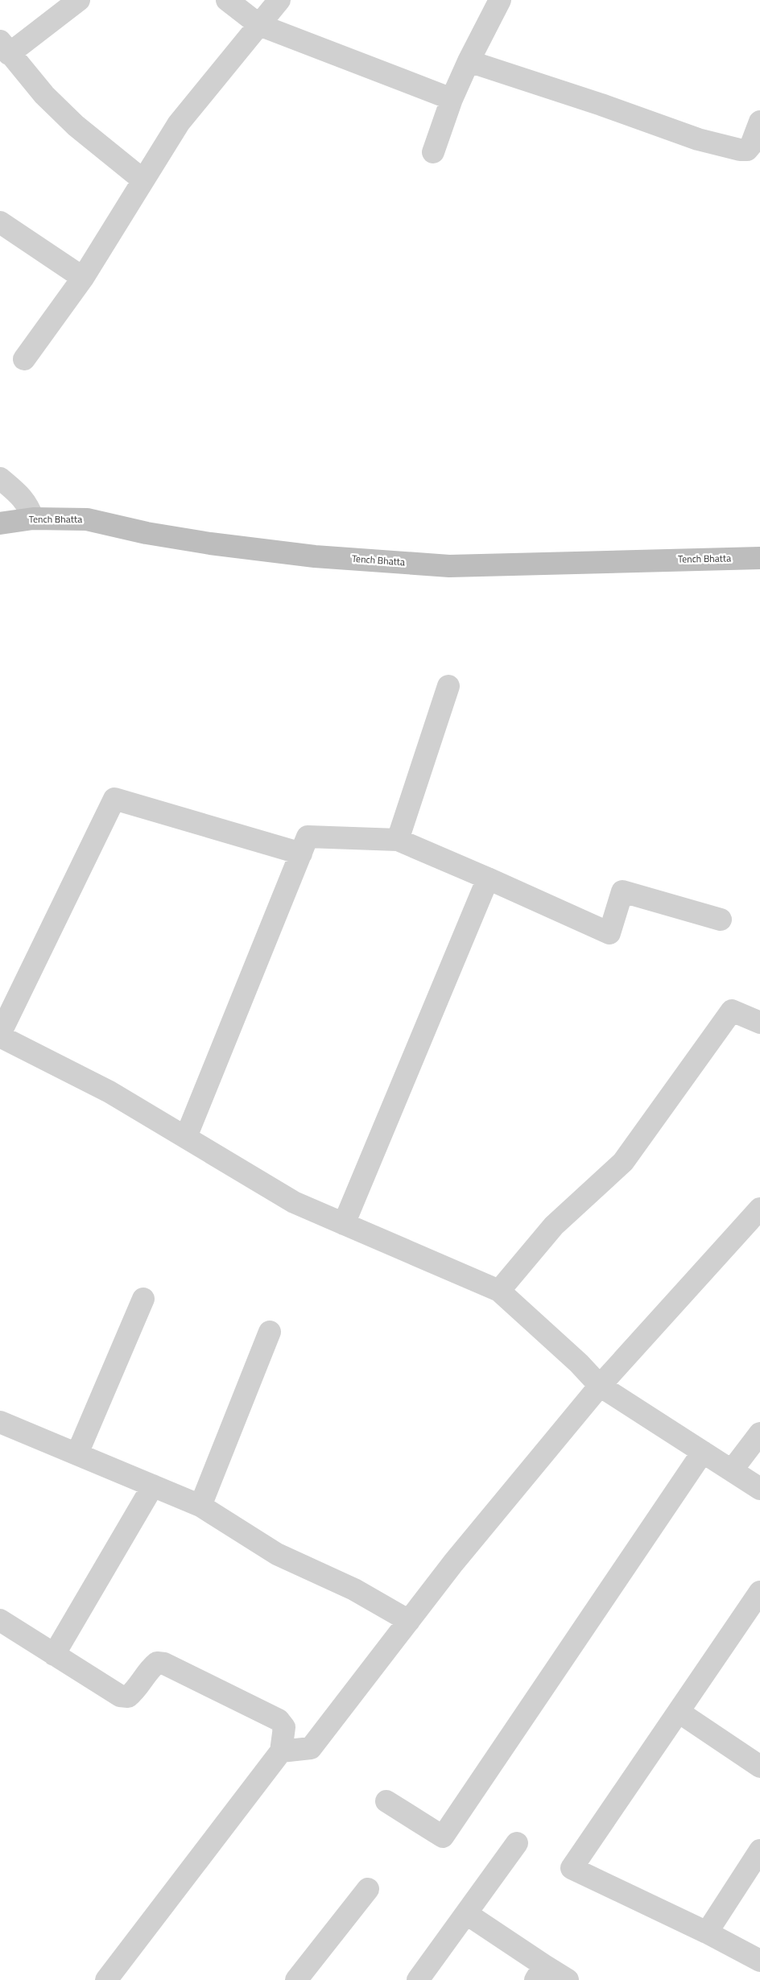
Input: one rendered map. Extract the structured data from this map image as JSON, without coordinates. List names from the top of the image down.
{
  "streets": {
    "main road": ["Tench Bhatta"]
  }
}
